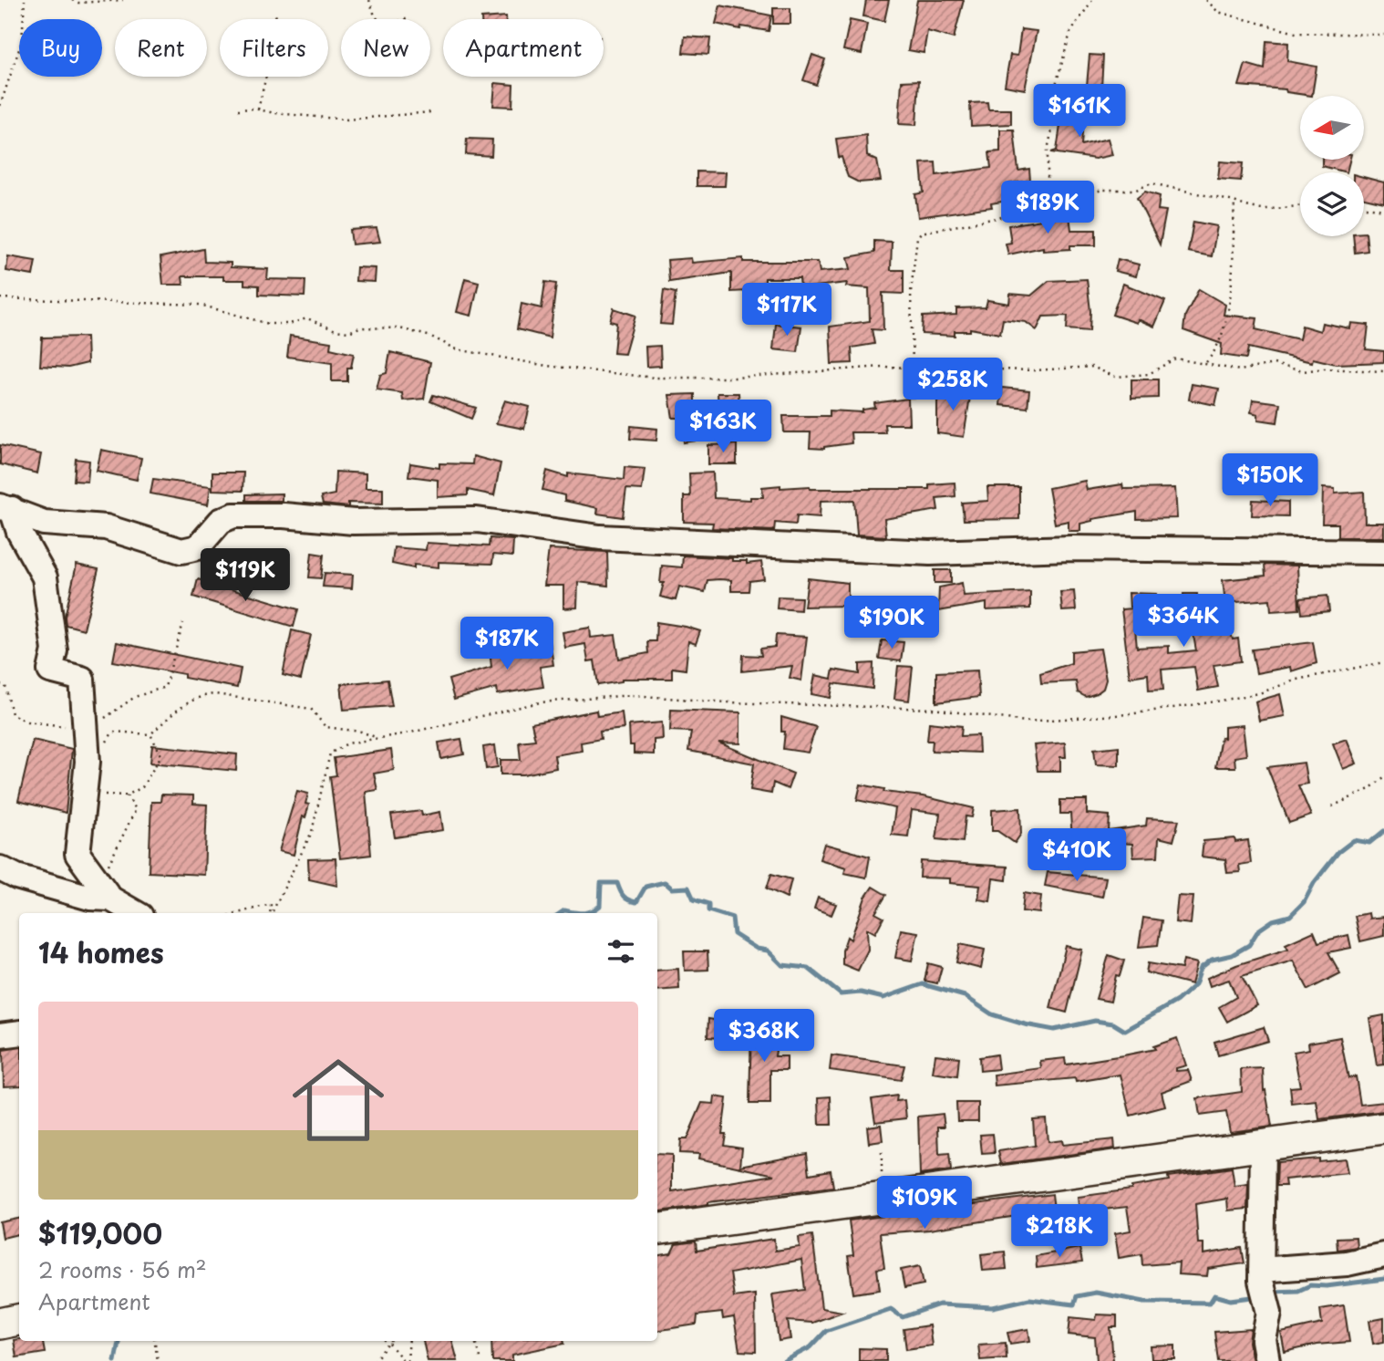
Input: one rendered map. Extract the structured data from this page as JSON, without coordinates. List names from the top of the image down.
{
  "north": "left",
  "page": {
    "chip": [
      "Buy",
      "Rent",
      "Filters",
      "New",
      "Apartment"
    ],
    "price": [
      "$161K",
      "$189K",
      "$117K",
      "$258K",
      "$163K",
      "$150K",
      "$119K",
      "$364K",
      "$190K",
      "$187K",
      "$410K",
      "$368K",
      "$109K",
      "$218K"
    ],
    "heading": "14 homes",
    "list": [
      {
        "name": "$119,000",
        "note": "2 rooms · 56 m² · Apartment"
      }
    ]
  }
}
